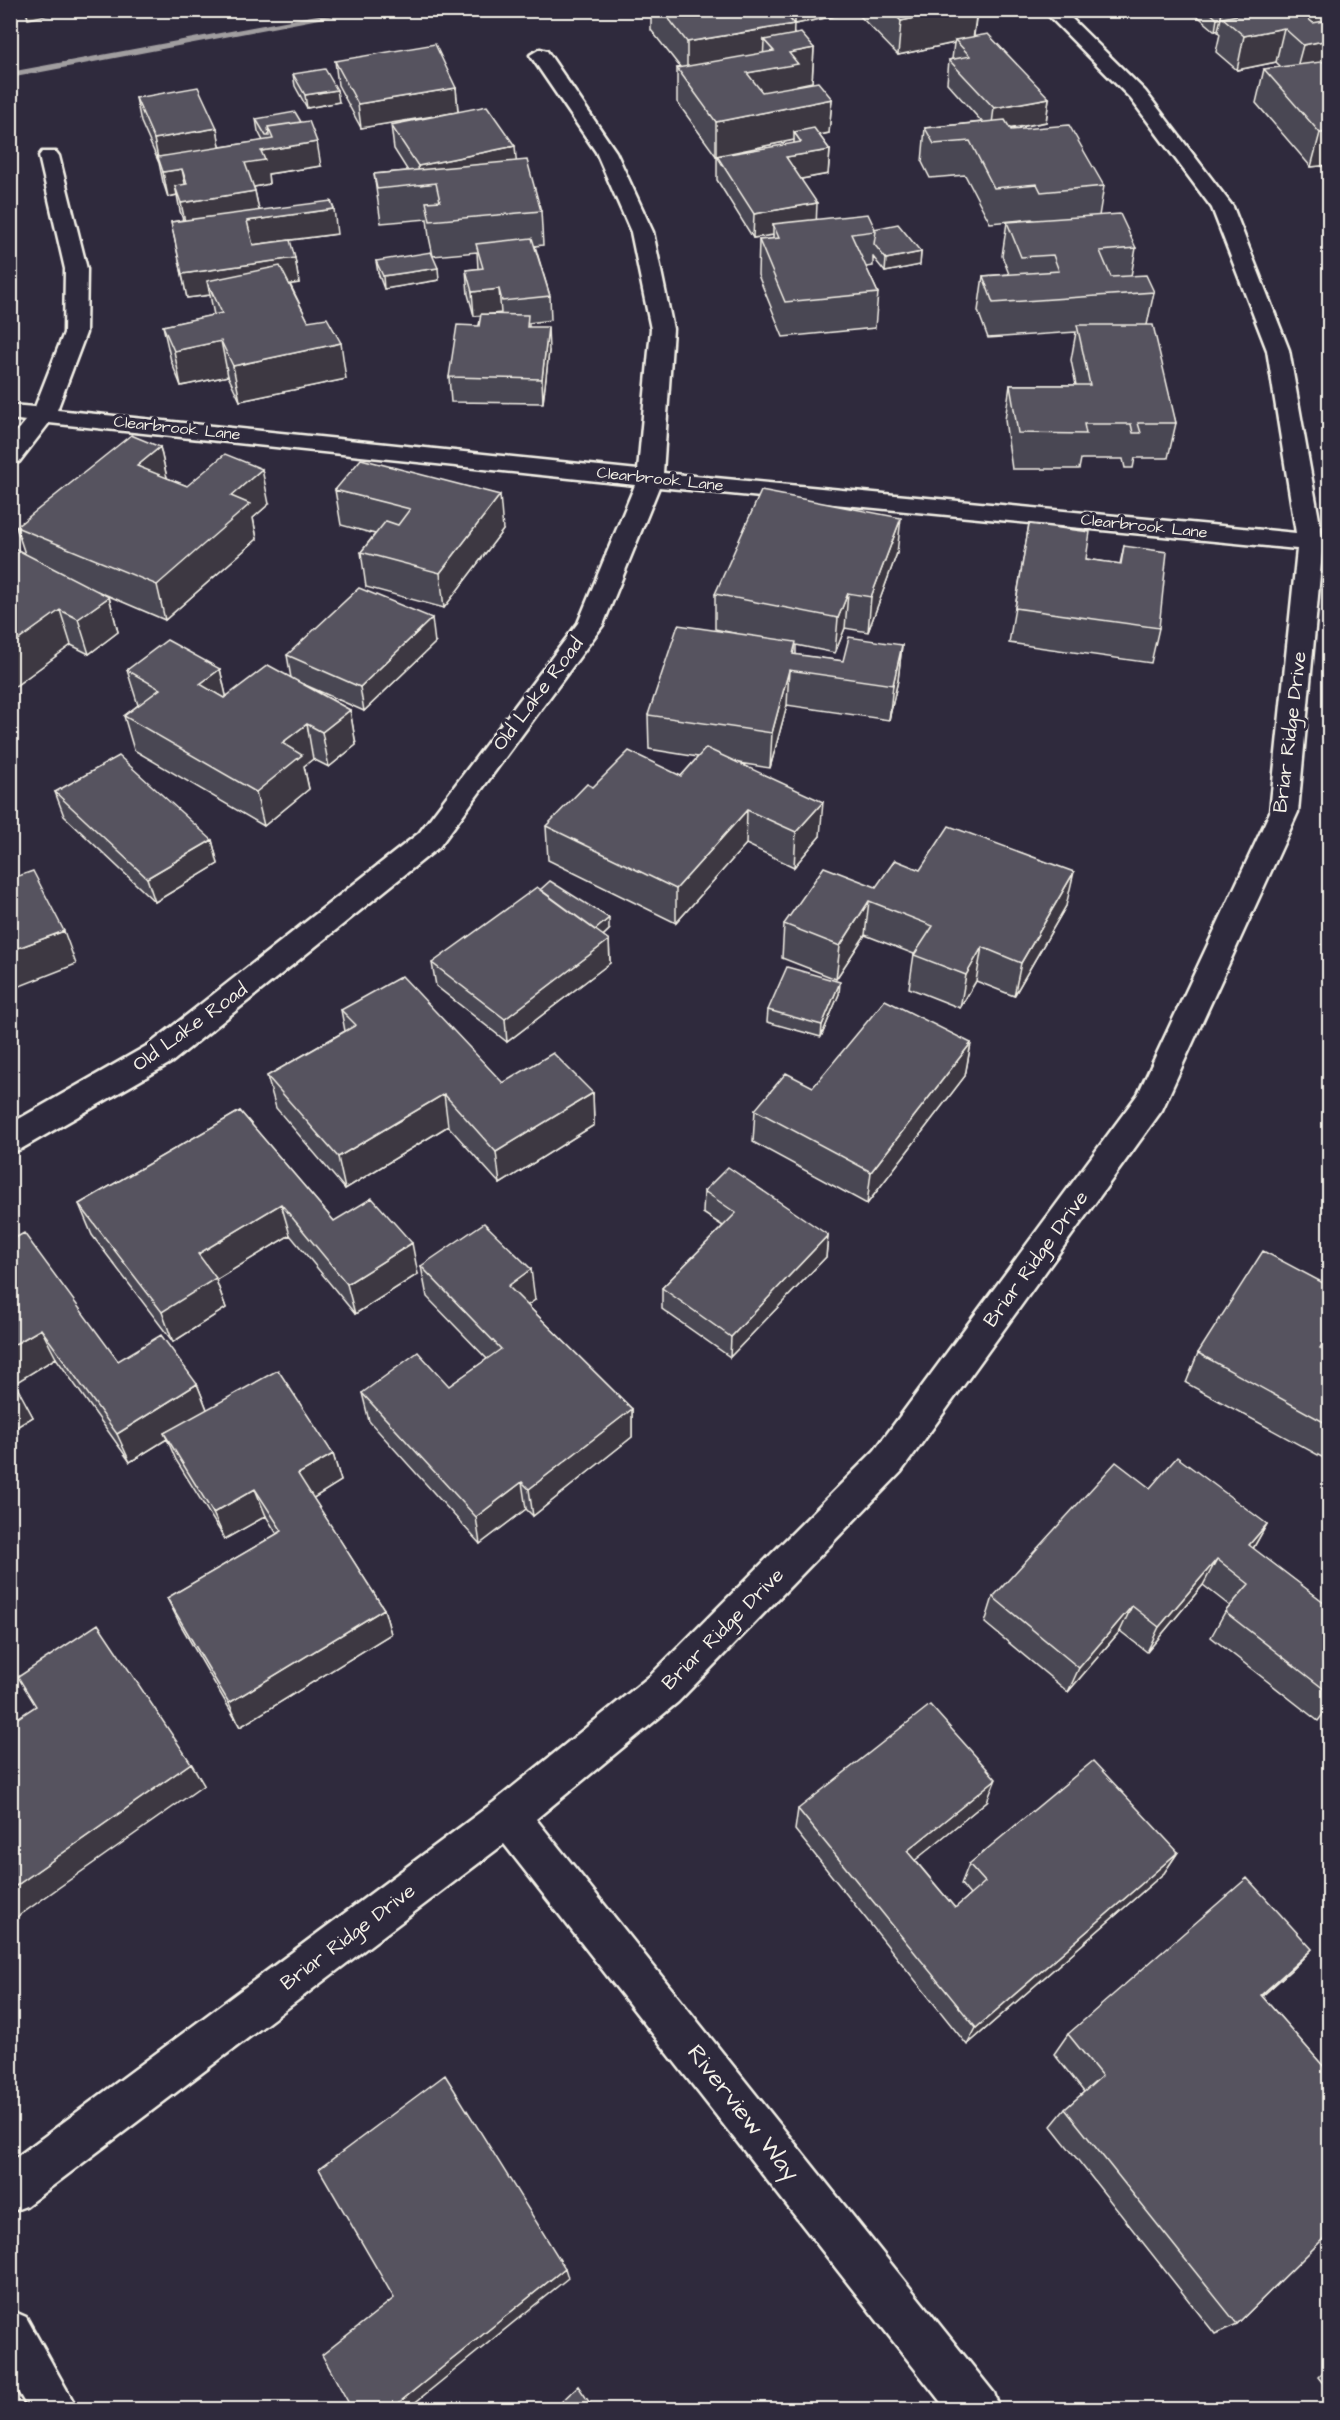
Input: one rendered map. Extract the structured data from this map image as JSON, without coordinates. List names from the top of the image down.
{
  "streets": {
    "street": [
      "Clearbrook Lane",
      "Old Lake Road",
      "Briar Ridge Drive",
      "Riverview Way"
    ]
  },
  "crossings": [
    ["Clearbrook Lane", "Old Lake Road"],
    ["Clearbrook Lane", "Briar Ridge Drive"],
    ["Briar Ridge Drive", "Riverview Way"]
  ]
}
